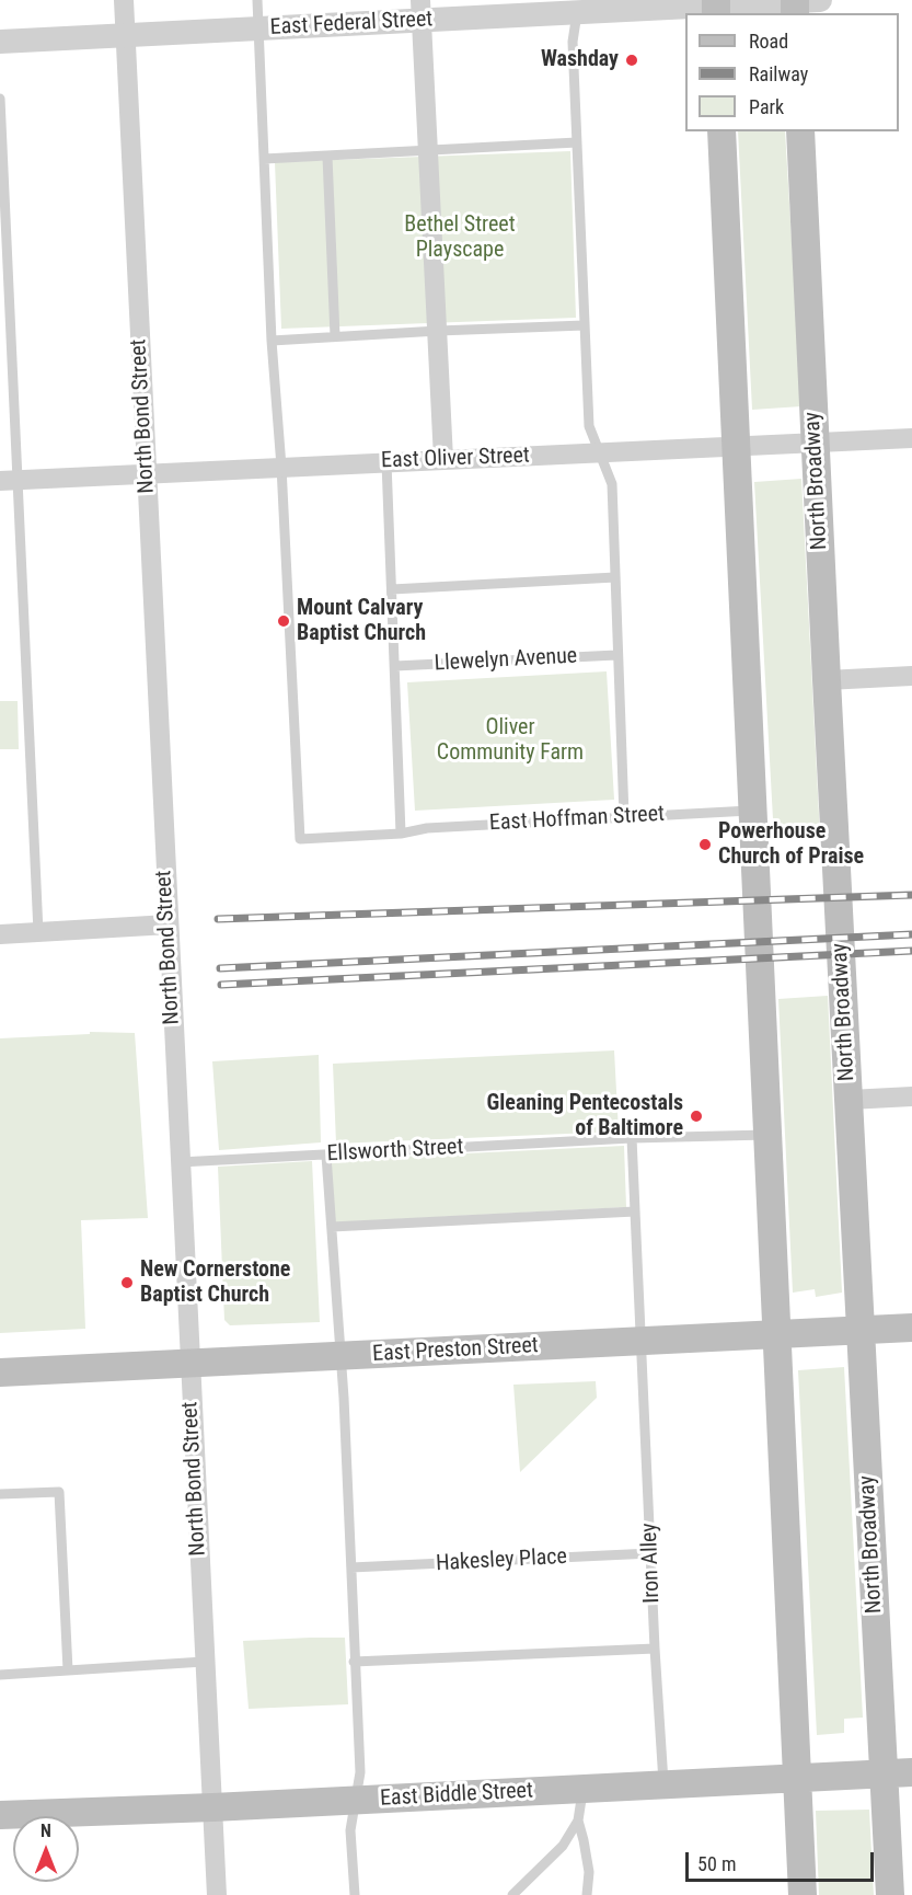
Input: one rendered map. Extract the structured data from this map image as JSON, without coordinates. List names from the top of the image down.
{
  "streets": {
    "main road": ["North Broadway", "East Preston Street", "East Biddle Street"],
    "street": ["East Federal Street", "North Bond Street", "East Oliver Street"],
    "lane": [
      "Llewelyn Avenue",
      "East Hoffman Street",
      "Ellsworth Street",
      "Hakesley Place",
      "Iron Alley"
    ]
  },
  "crossings": [
    ["East Federal Street", "North Bond Street"],
    ["North Bond Street", "East Oliver Street"],
    ["North Bond Street", "Ellsworth Street"],
    ["North Bond Street", "East Preston Street"],
    ["North Bond Street", "East Biddle Street"],
    ["East Oliver Street", "North Broadway"],
    ["East Oliver Street", "East Hoffman Street"],
    ["North Broadway", "East Preston Street"],
    ["North Broadway", "East Biddle Street"],
    ["Ellsworth Street", "Iron Alley"],
    ["East Preston Street", "Iron Alley"],
    ["Hakesley Place", "Iron Alley"],
    ["Iron Alley", "East Biddle Street"]
  ],
  "parks": ["Bethel Street Playscape", "Oliver Community Farm"],
  "places": [
    "Washday",
    "Mount Calvary Baptist Church",
    "Powerhouse Church of Praise",
    "Gleaning Pentecostals of Baltimore",
    "New Cornerstone Baptist Church"
  ],
  "legend": ["Road", "Railway", "Park"],
  "scale_bar": "50 m",
  "north": "top"
}
